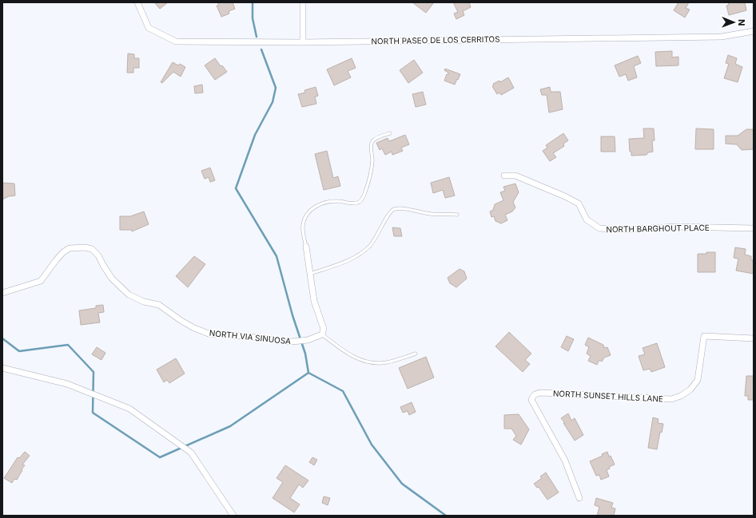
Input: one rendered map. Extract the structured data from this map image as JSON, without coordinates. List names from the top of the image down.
{
  "streets": {
    "street": [
      "NORTH PASEO DE LOS CERRITOS",
      "NORTH BARGHOUT PLACE",
      "NORTH VIA SINUOSA",
      "NORTH SUNSET HILLS LANE"
    ]
  },
  "north": "right"
}
